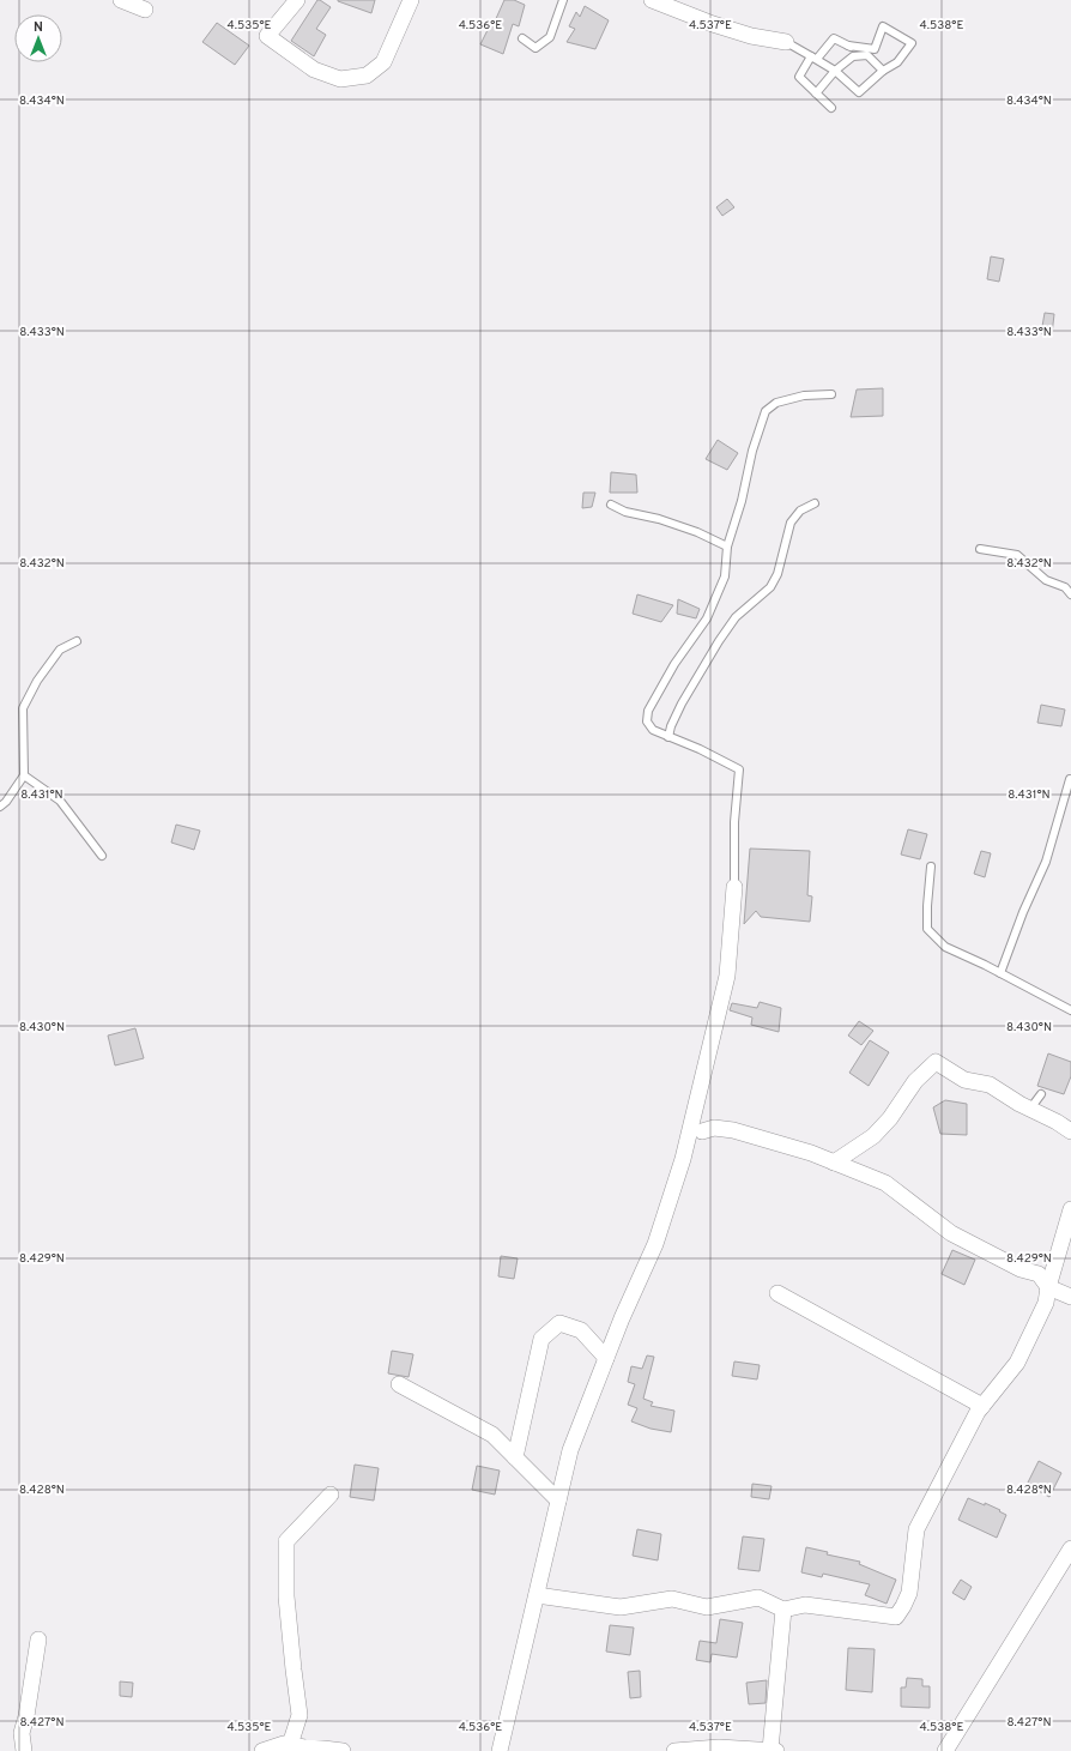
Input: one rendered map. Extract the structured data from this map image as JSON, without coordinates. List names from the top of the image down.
{
  "north": "top",
  "coordinates": [
    "4.535°E",
    "4.536°E",
    "4.537°E",
    "4.538°E",
    "8.434°N",
    "8.433°N",
    "8.432°N",
    "8.431°N",
    "8.430°N",
    "8.429°N",
    "8.428°N",
    "8.427°N"
  ]
}
